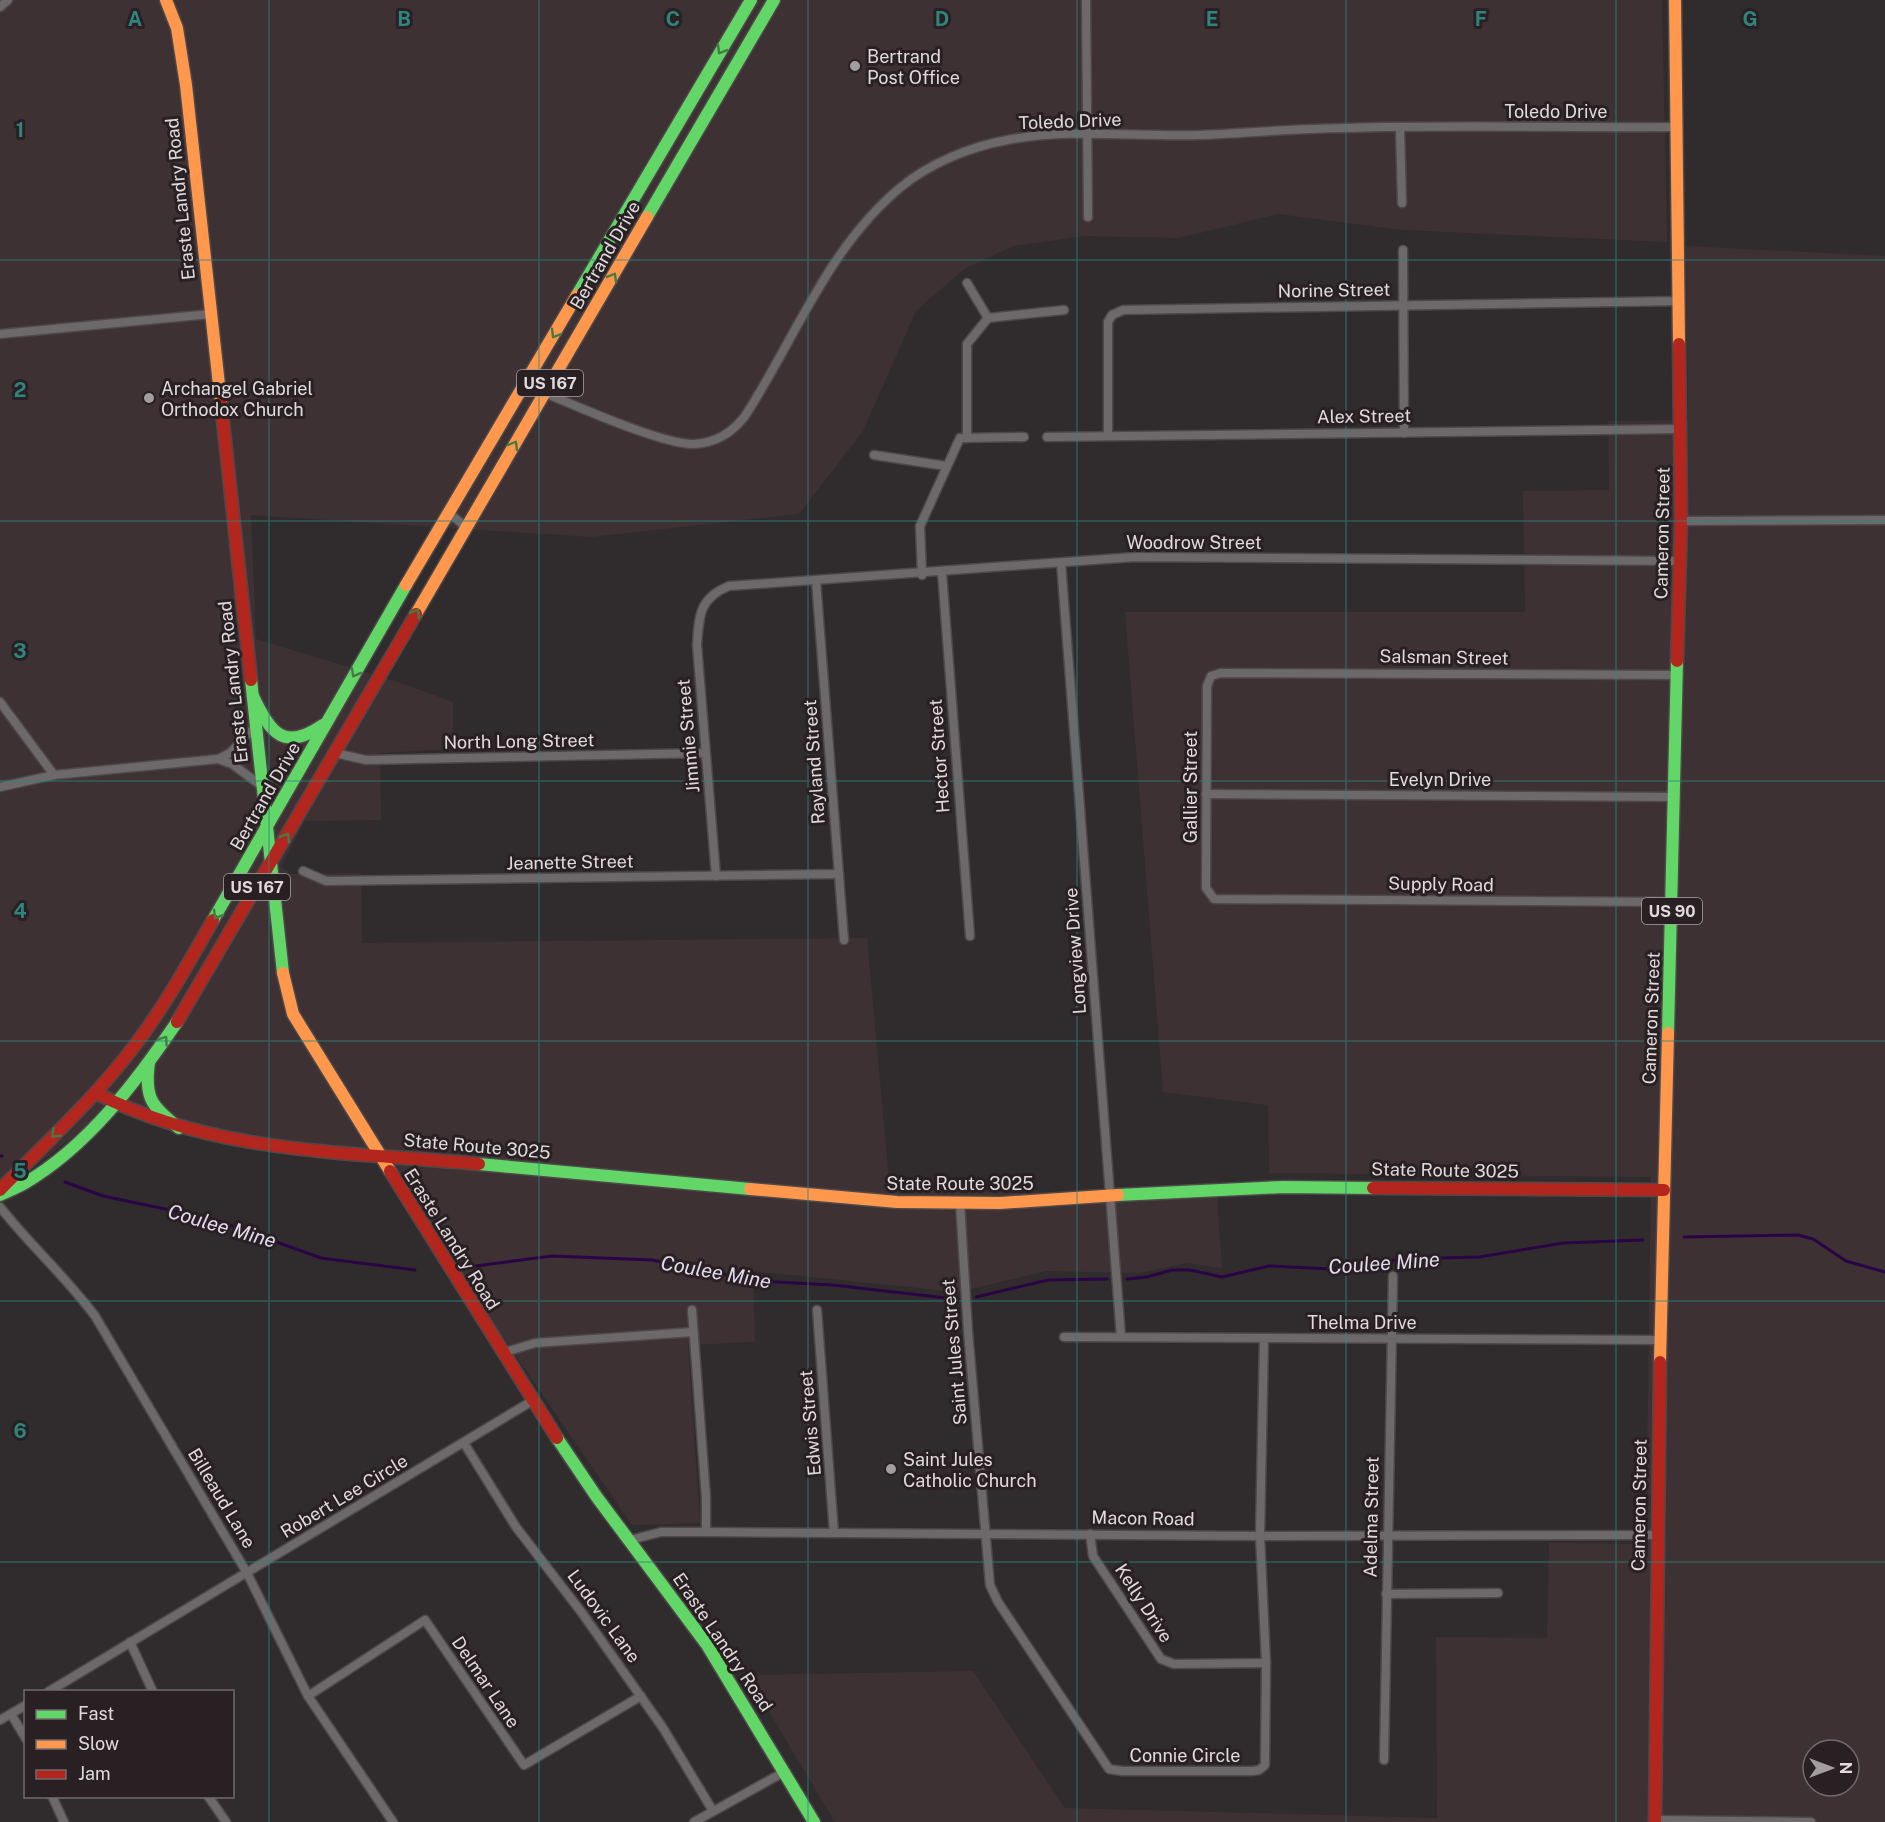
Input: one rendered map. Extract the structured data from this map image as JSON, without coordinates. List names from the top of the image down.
{
  "streets": {
    "main road": [
      "Eraste Landry Road",
      "Bertrand Drive",
      "US 167",
      "Cameron Street",
      "US 90",
      "State Route 3025"
    ],
    "street": [
      "Toledo Drive",
      "Norine Street",
      "Alex Street",
      "Woodrow Street",
      "Salsman Street",
      "Jimmie Street",
      "North Long Street",
      "Hector Street",
      "Rayland Street",
      "Evelyn Drive",
      "Gallier Street",
      "Jeanette Street",
      "Supply Road",
      "Longview Drive",
      "Thelma Drive",
      "Saint Jules Street",
      "Edwis Street",
      "Robert Lee Circle",
      "Billeaud Lane",
      "Adelma Street",
      "Macon Road",
      "Kelly Drive",
      "Ludovic Lane",
      "Delmar Lane",
      "Connie Circle"
    ]
  },
  "crossings": [
    ["Toledo Drive", "Bertrand Drive"],
    ["Toledo Drive", "Cameron Street"],
    ["Eraste Landry Road", "Bertrand Drive"],
    ["Eraste Landry Road", "State Route 3025"],
    ["Eraste Landry Road", "Robert Lee Circle"],
    ["Eraste Landry Road", "Macon Road"],
    ["Bertrand Drive", "North Long Street"],
    ["Bertrand Drive", "State Route 3025"],
    ["Norine Street", "Alex Street"],
    ["Norine Street", "Cameron Street"],
    ["Alex Street", "Cameron Street"],
    ["Cameron Street", "Woodrow Street"],
    ["Cameron Street", "Salsman Street"],
    ["Cameron Street", "Evelyn Drive"],
    ["Cameron Street", "Supply Road"],
    ["Cameron Street", "State Route 3025"],
    ["Cameron Street", "Thelma Drive"],
    ["Cameron Street", "Macon Road"],
    ["Woodrow Street", "Jimmie Street"],
    ["Woodrow Street", "Hector Street"],
    ["Woodrow Street", "Rayland Street"],
    ["Woodrow Street", "Longview Drive"],
    ["Salsman Street", "Gallier Street"],
    ["Jimmie Street", "North Long Street"],
    ["Jimmie Street", "Jeanette Street"],
    ["Rayland Street", "Jeanette Street"],
    ["Evelyn Drive", "Gallier Street"],
    ["Gallier Street", "Supply Road"],
    ["Longview Drive", "State Route 3025"],
    ["Longview Drive", "Thelma Drive"],
    ["State Route 3025", "Saint Jules Street"],
    ["Thelma Drive", "Adelma Street"],
    ["Thelma Drive", "Connie Circle"],
    ["Saint Jules Street", "Macon Road"],
    ["Saint Jules Street", "Connie Circle"],
    ["Edwis Street", "Macon Road"],
    ["Robert Lee Circle", "Billeaud Lane"],
    ["Robert Lee Circle", "Ludovic Lane"],
    ["Billeaud Lane", "Delmar Lane"],
    ["Adelma Street", "Macon Road"],
    ["Macon Road", "Kelly Drive"],
    ["Macon Road", "Connie Circle"],
    ["Kelly Drive", "Connie Circle"],
    ["Ludovic Lane", "Delmar Lane"]
  ],
  "water": ["Coulee Mine"],
  "places": ["Bertrand Post Office", "Archangel Gabriel Orthodox Church", "Saint Jules Catholic Church"],
  "legend": ["Fast", "Slow", "Jam"],
  "north": "right",
  "grid": {
    "columns": [
      "A",
      "B",
      "C",
      "D",
      "E",
      "F",
      "G"
    ],
    "rows": [
      "1",
      "2",
      "3",
      "4",
      "5",
      "6"
    ]
  }
}
